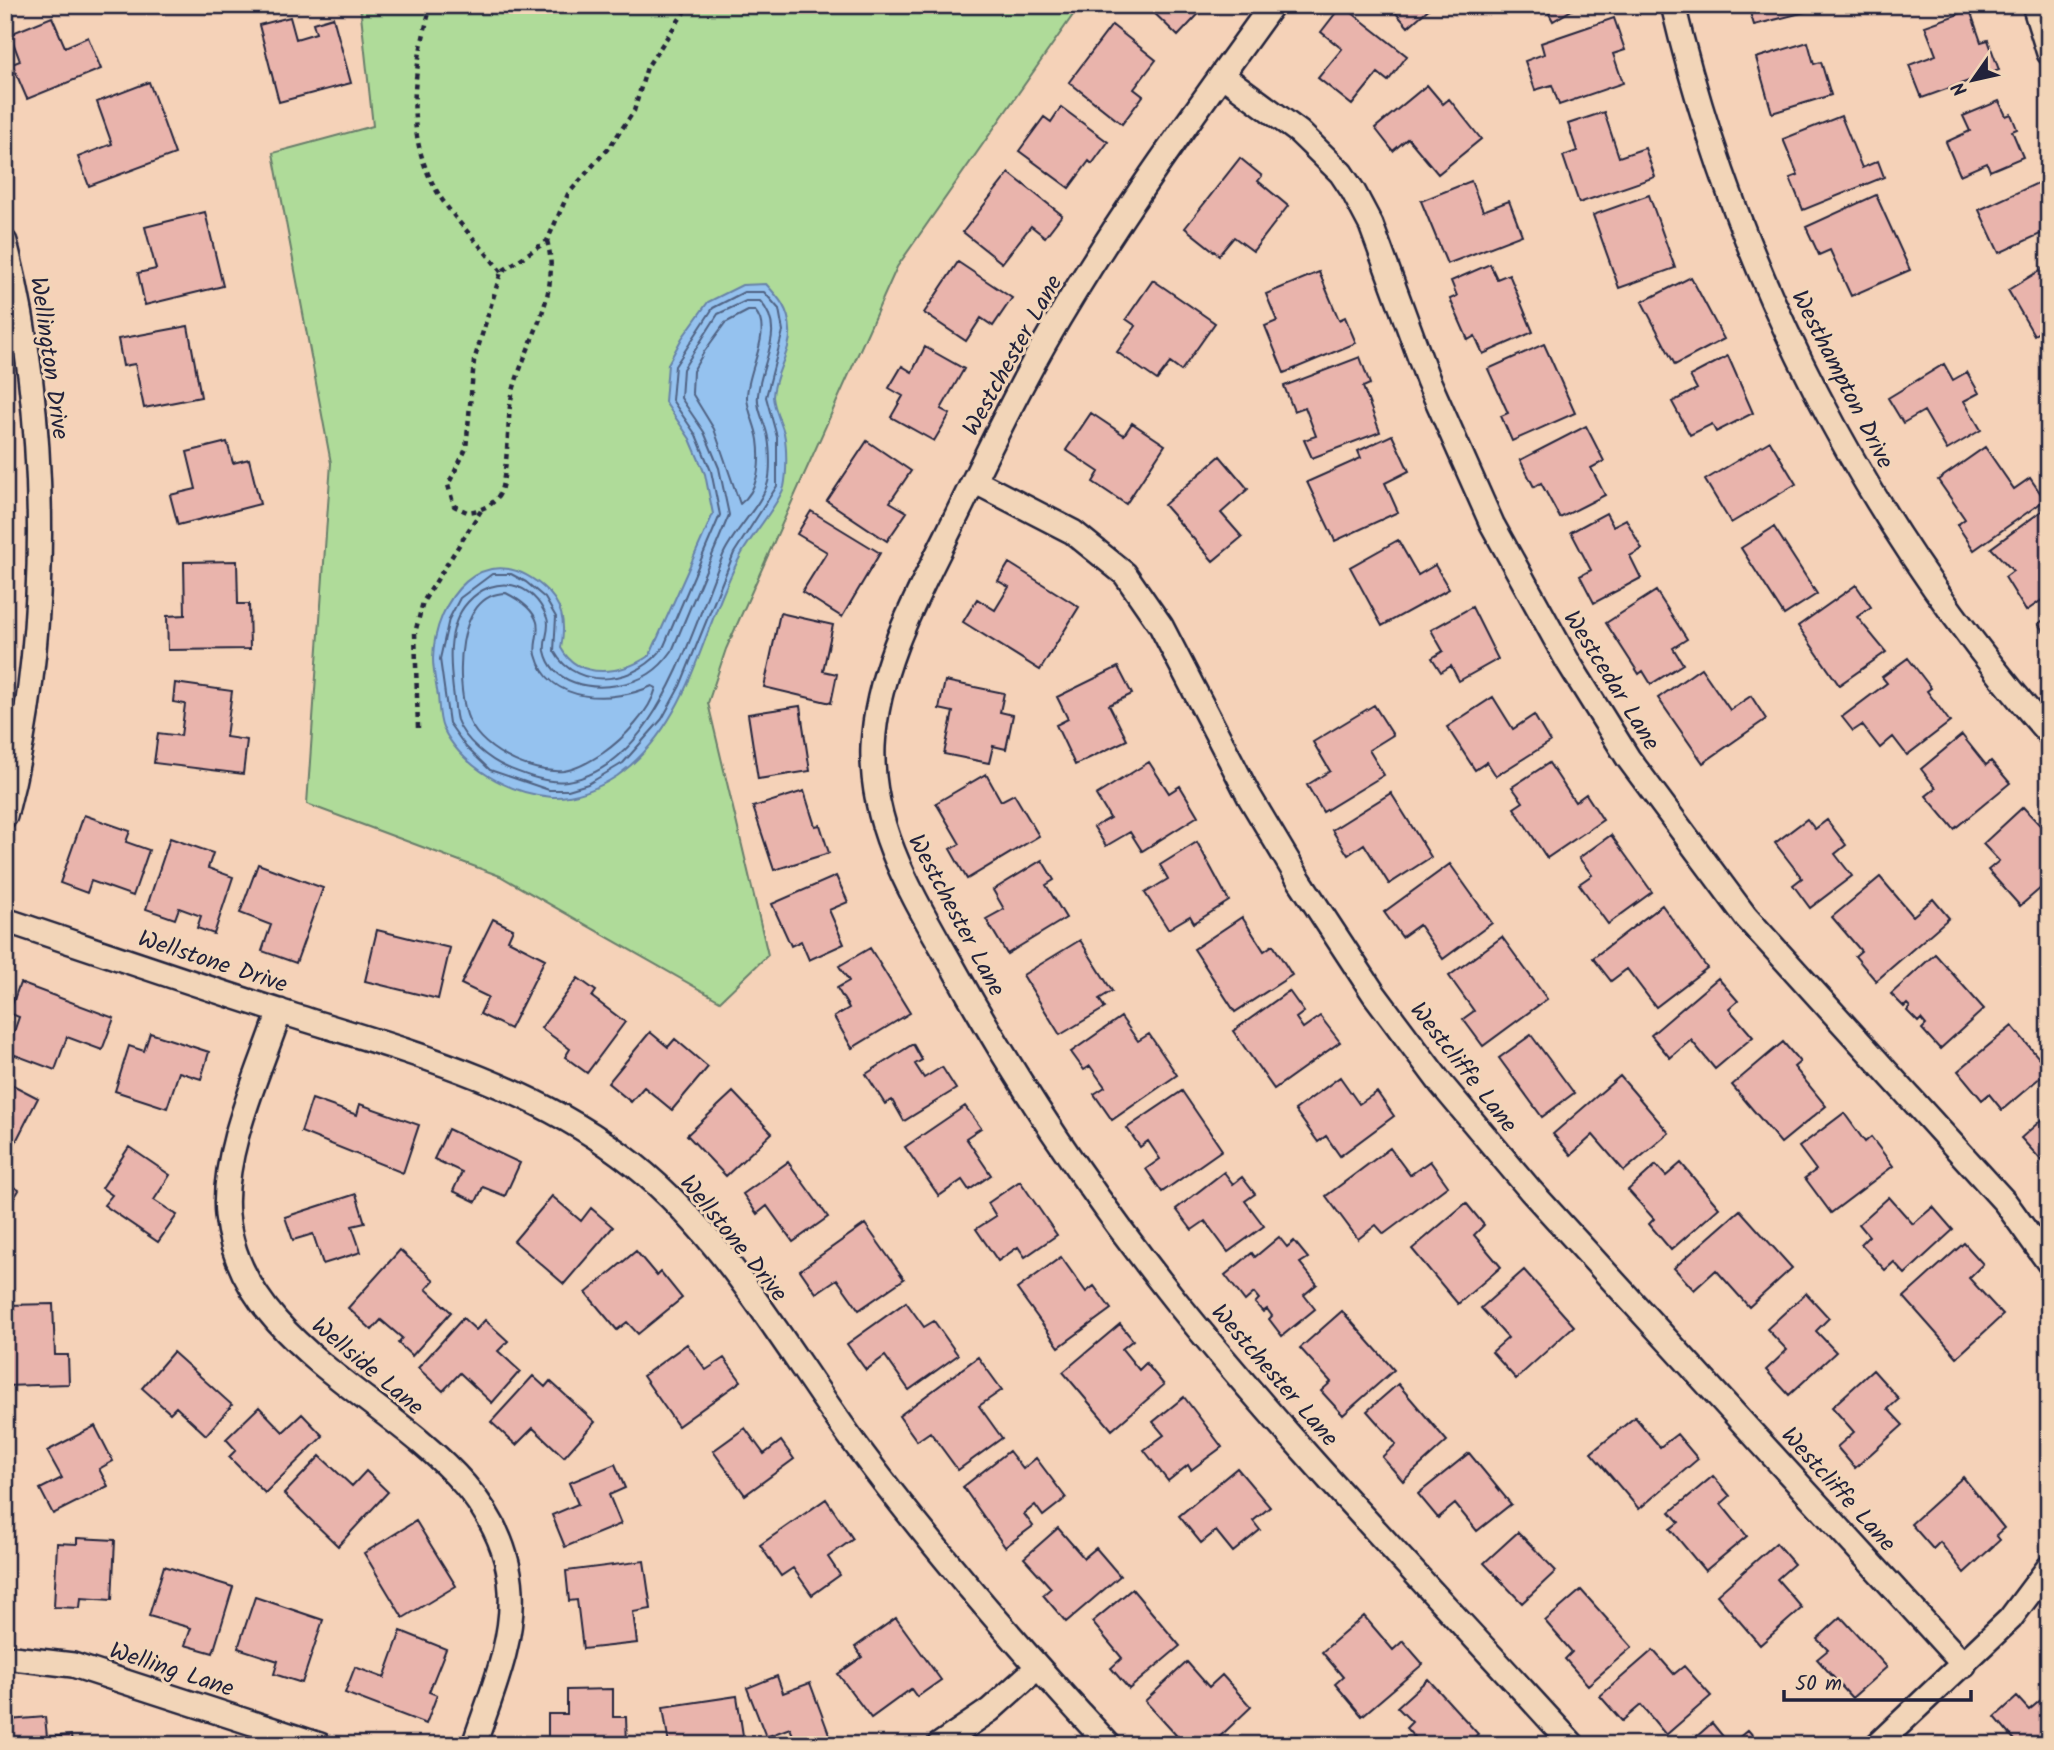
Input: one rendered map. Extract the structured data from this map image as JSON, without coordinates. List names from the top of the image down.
{
  "streets": {
    "street": [
      "Westchester Lane",
      "Wellington Drive",
      "Westhampton Drive",
      "Westcedar Lane",
      "Wellstone Drive",
      "Westcliffe Lane",
      "Wellside Lane",
      "Welling Lane"
    ]
  },
  "crossings": [
    ["Westchester Lane", "Westcedar Lane"],
    ["Westchester Lane", "Westcliffe Lane"],
    ["Wellstone Drive", "Wellside Lane"]
  ],
  "scale_bar": "50 m",
  "north": "bottom left"
}
